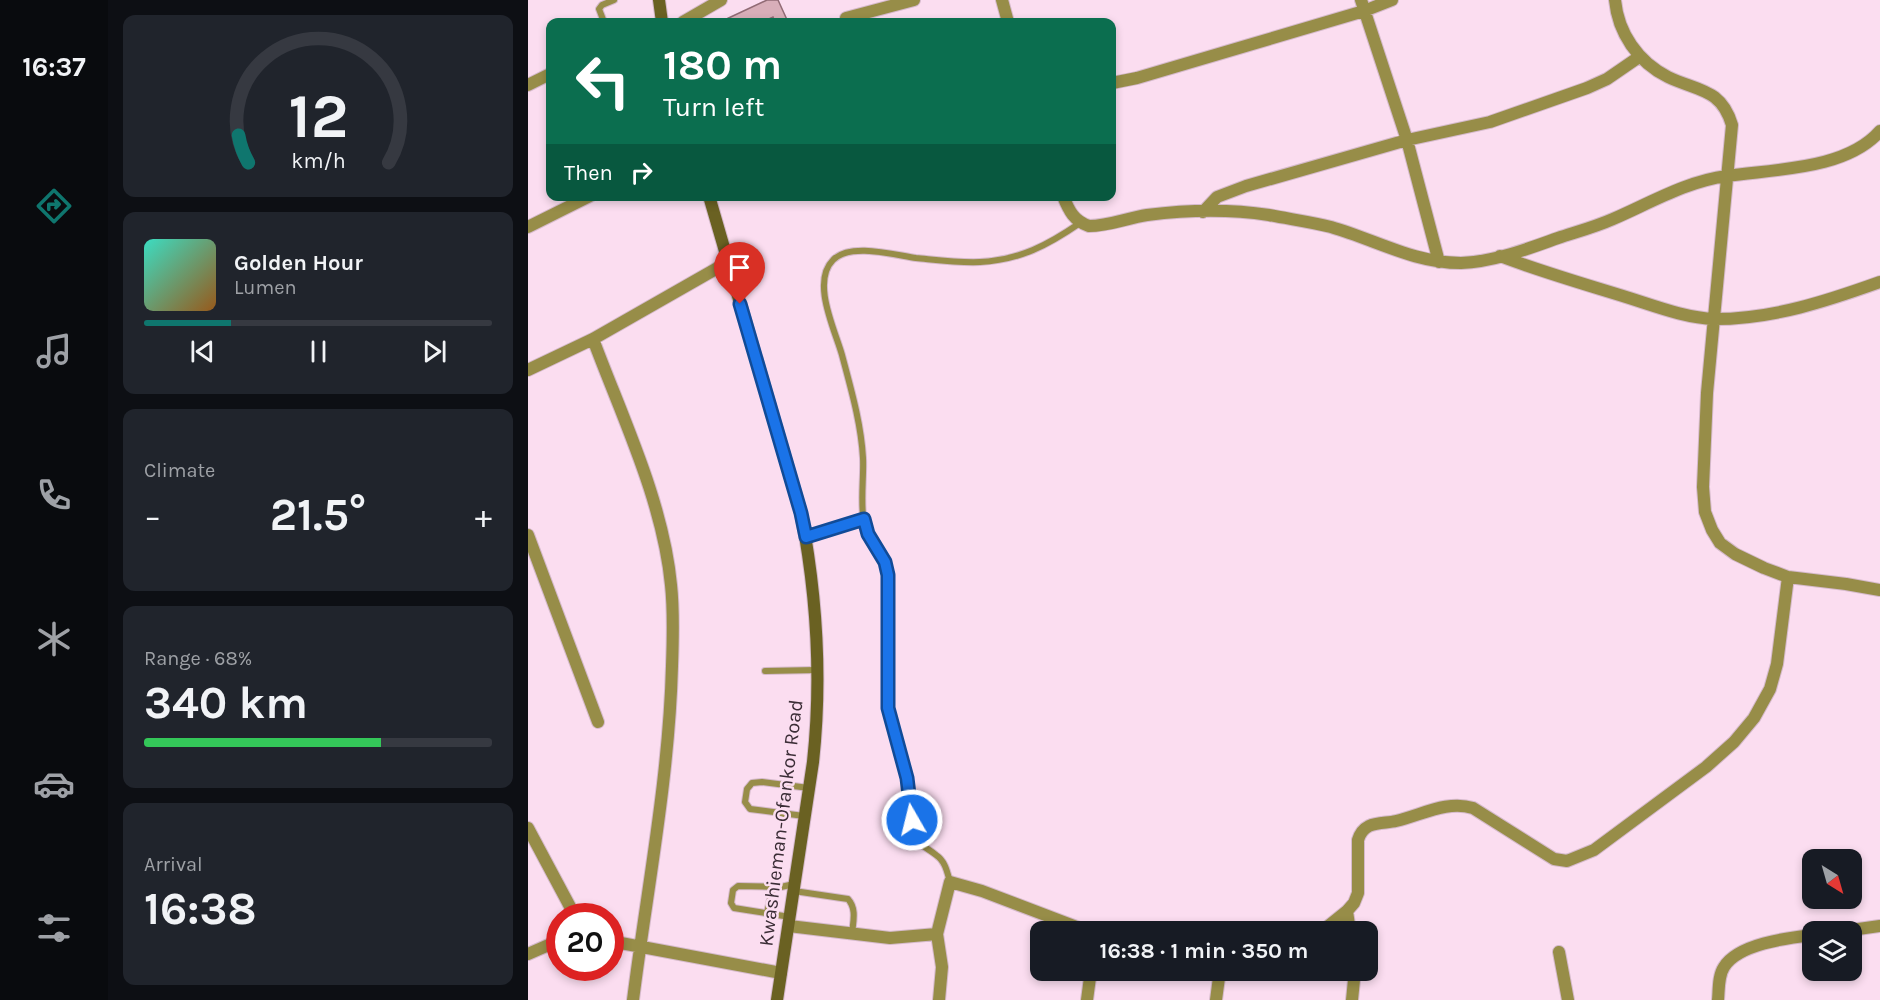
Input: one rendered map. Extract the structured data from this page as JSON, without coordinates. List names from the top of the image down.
{
  "streets": {
    "main road": ["Kwashieman-Ofankor Road"]
  },
  "north": "bottom right",
  "page": {
    "tabs": "16:37",
    "turn": ["180 m", "Turn left"],
    "then": "Then",
    "song": ["Golden Hour", "Lumen"],
    "tile": [
      "Climate",
      ["Range · 68%", "340 km"],
      ["Arrival", "16:38"]
    ],
    "heat": ["−", "21.5°", "+"],
    "limit": "20",
    "trip": "16:38 · 1 min · 350 m",
    "gauge": ["12", "km/h"]
  }
}
